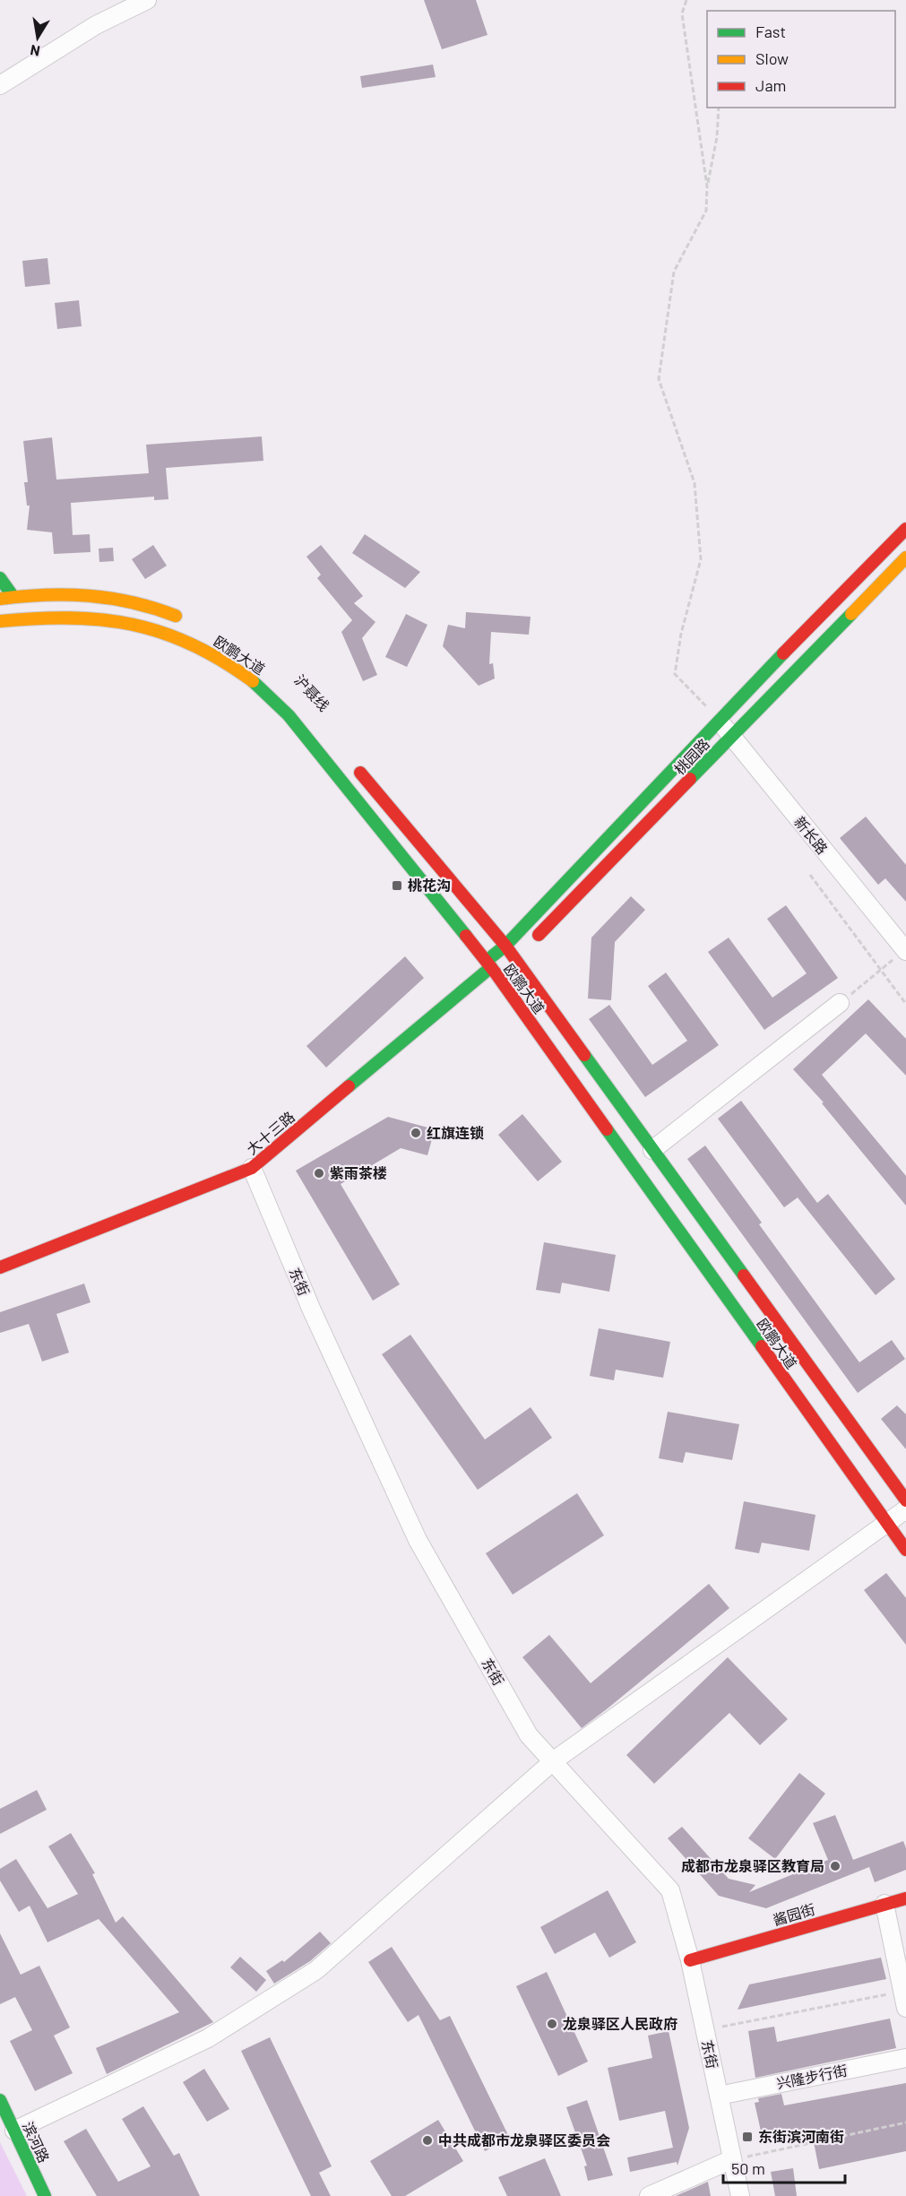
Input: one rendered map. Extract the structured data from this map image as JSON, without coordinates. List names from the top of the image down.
{
  "streets": {
    "main road": [
      "欧鹏大道",
      "桃园路",
      "大十三路",
      "酱园街",
      "滨河路"
    ],
    "street": ["新长路", "东街", "兴隆步行街"]
  },
  "crossings": [
    ["欧鹏大道", "桃园路"],
    ["欧鹏大道", "大十三路"],
    ["桃园路", "新长路"],
    ["桃园路", "大十三路"],
    ["大十三路", "东街"],
    ["东街", "酱园街"],
    ["东街", "兴隆步行街"]
  ],
  "places": {
    "transit": ["桃花沟", "东街滨河南街"],
    "other": [
      "红旗连锁",
      "紫雨茶楼",
      "成都市龙泉驿区教育局",
      "龙泉驿区人民政府",
      "中共成都市龙泉驿区委员会"
    ]
  },
  "legend": ["Fast", "Slow", "Jam"],
  "scale_bar": "50 m",
  "north": "bottom"
}
